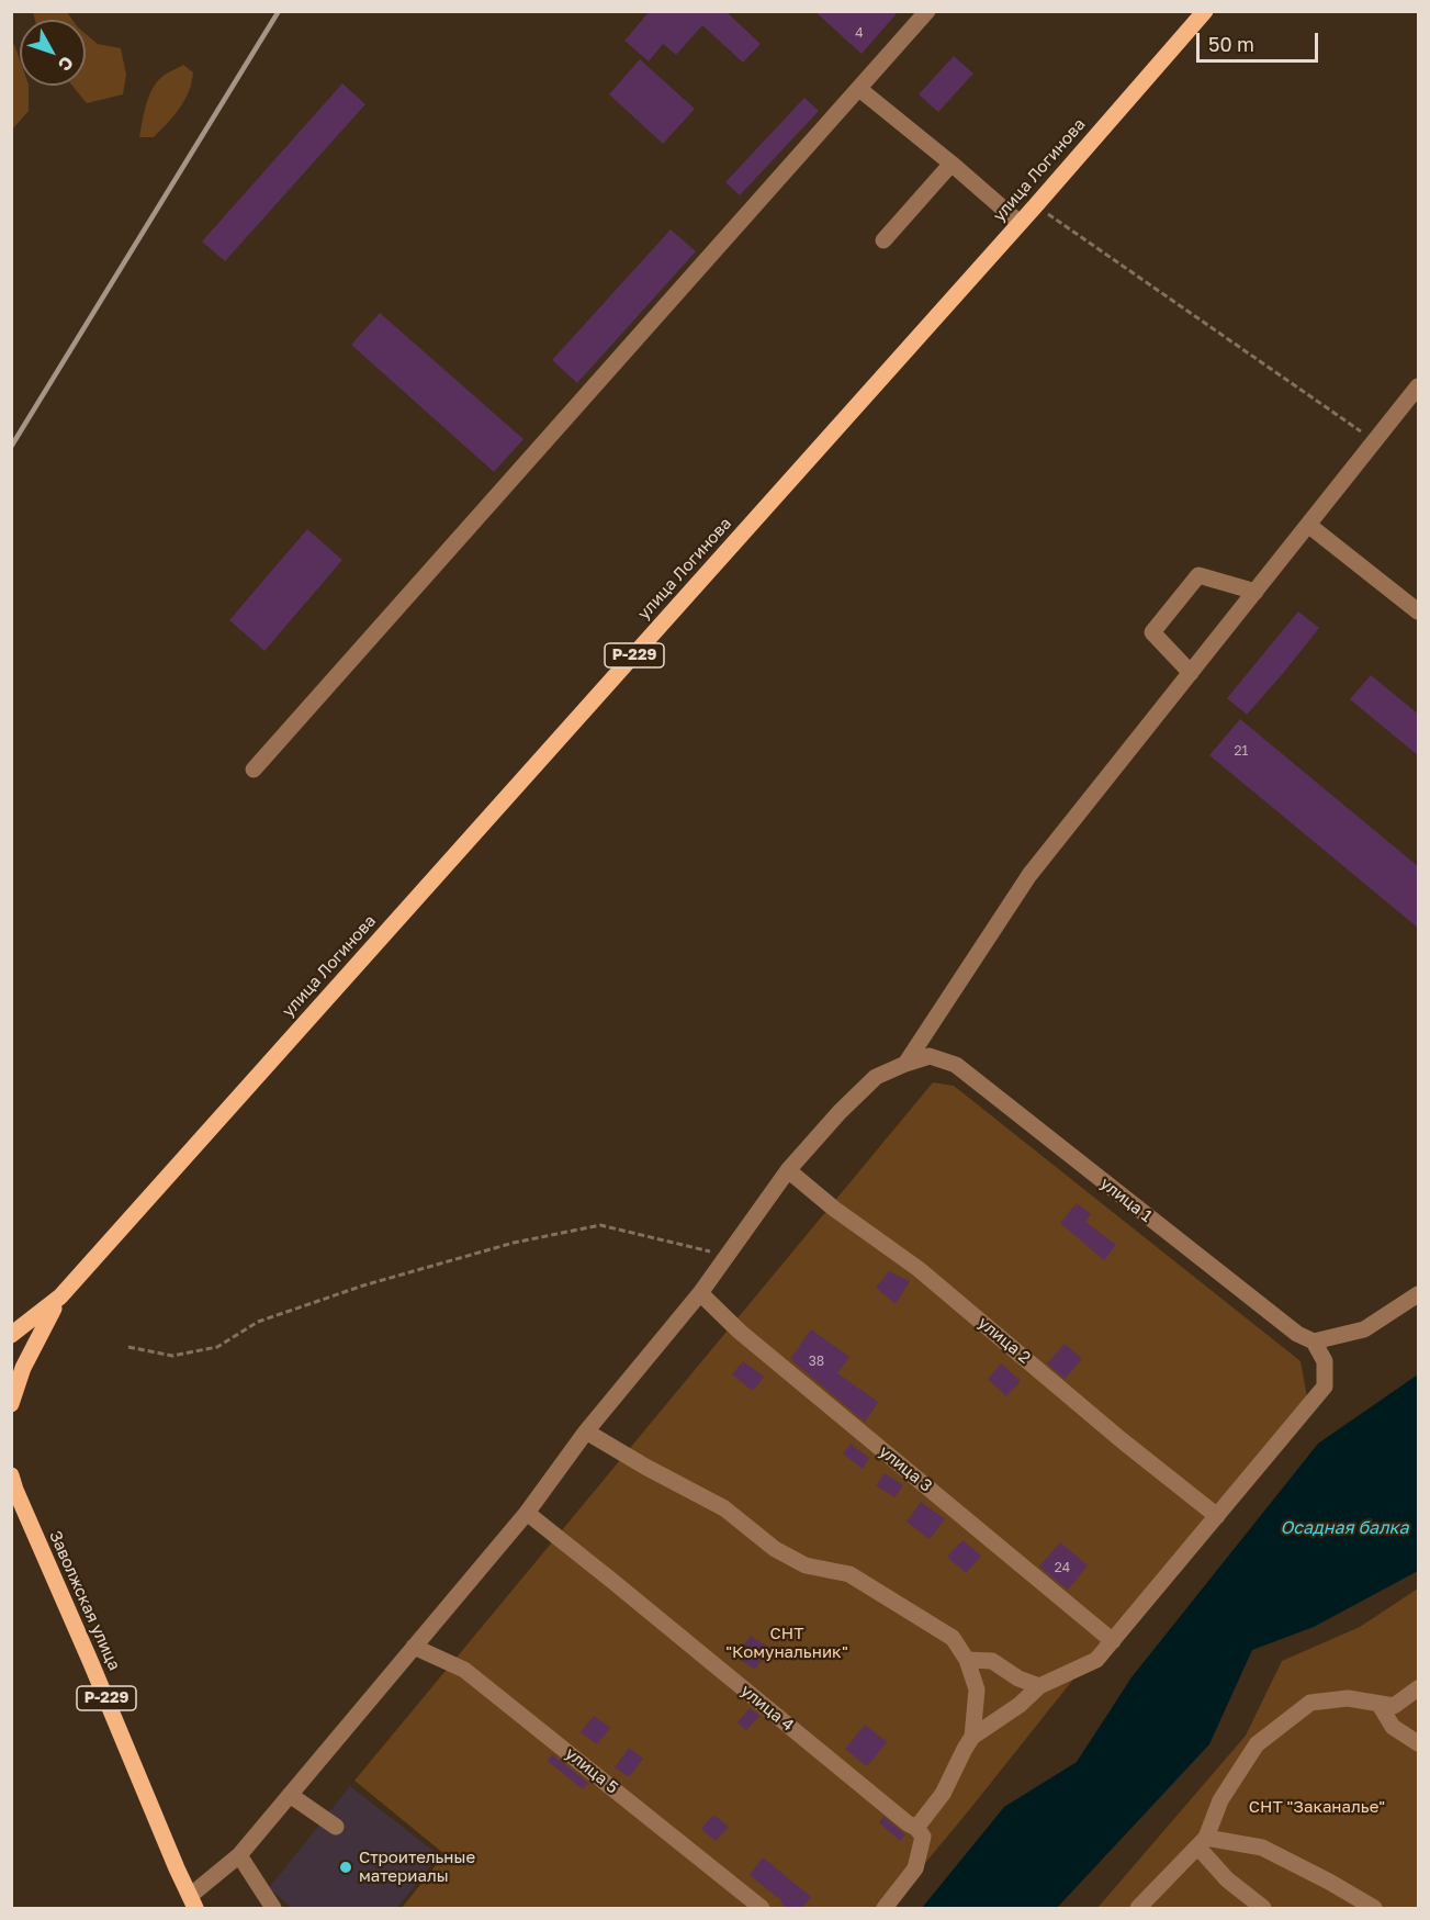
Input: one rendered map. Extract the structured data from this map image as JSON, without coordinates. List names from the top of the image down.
{
  "streets": {
    "main road": ["улица Логинова", "Р-229", "Заволжская улица"],
    "street": [
      "улица 1",
      "улица 2",
      "улица 3",
      "улица 4",
      "улица 5"
    ]
  },
  "water": ["Осадная балка"],
  "parks": ["СНТ \"Комунальник\"", "СНТ \"Заканалье\""],
  "places": ["Строительные материалы"],
  "house_numbers": [
    "4",
    "21",
    "38",
    "24"
  ],
  "scale_bar": "50 m",
  "north": "bottom right"
}
